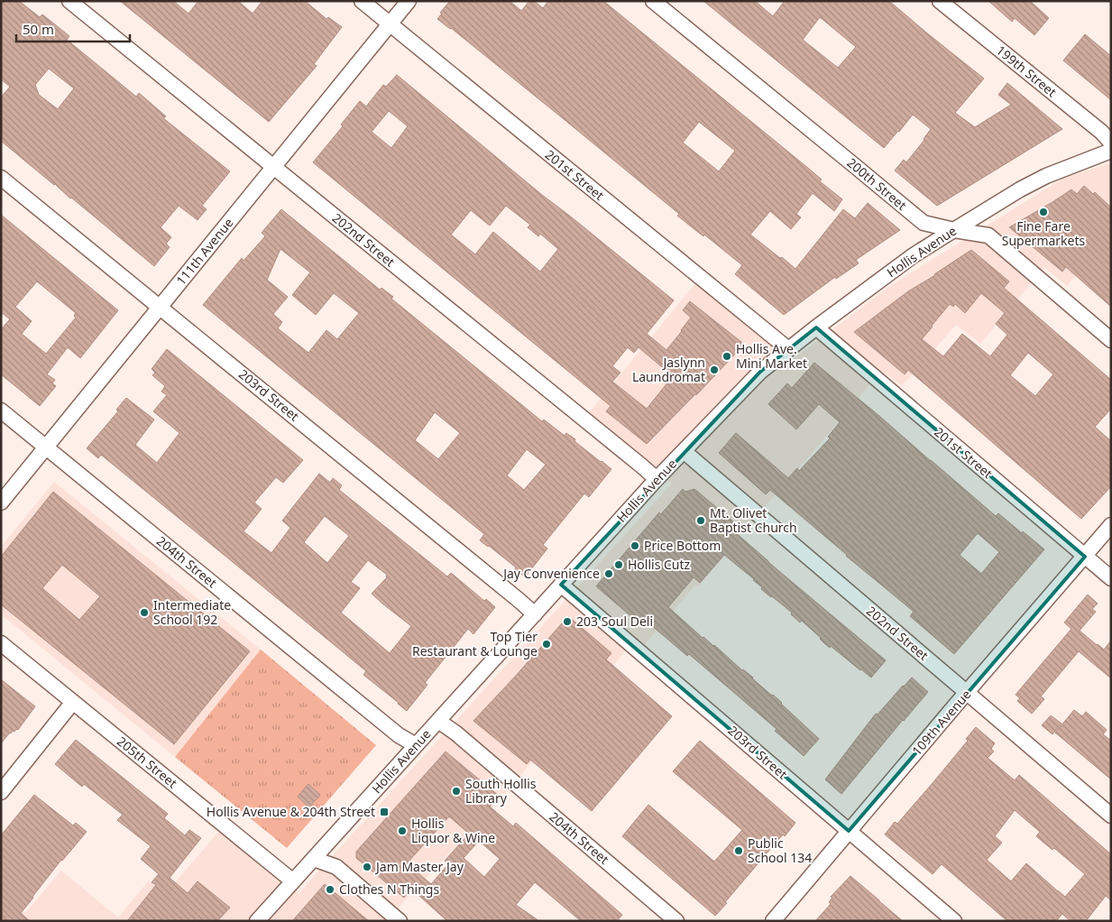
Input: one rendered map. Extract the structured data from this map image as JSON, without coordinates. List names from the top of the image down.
{
  "streets": {
    "street": [
      "199th Street",
      "201st Street",
      "200th Street",
      "202nd Street",
      "111th Avenue",
      "Hollis Avenue",
      "203rd Street",
      "204th Street",
      "109th Avenue",
      "205th Street"
    ]
  },
  "crossings": [
    ["201st Street", "111th Avenue"],
    ["201st Street", "Hollis Avenue"],
    ["201st Street", "109th Avenue"],
    ["200th Street", "Hollis Avenue"],
    ["202nd Street", "111th Avenue"],
    ["202nd Street", "Hollis Avenue"],
    ["202nd Street", "109th Avenue"],
    ["111th Avenue", "203rd Street"],
    ["111th Avenue", "204th Street"],
    ["Hollis Avenue", "203rd Street"],
    ["Hollis Avenue", "204th Street"],
    ["Hollis Avenue", "205th Street"],
    ["203rd Street", "109th Avenue"]
  ],
  "places": {
    "other": [
      "Fine Fare Supermarkets",
      "Hollis Ave. Mini Market",
      "Jaslynn Laundromat",
      "Mt. Olivet Baptist Church",
      "Price Bottom",
      "Hollis Cutz",
      "Jay Convenience",
      "Intermediate School 192",
      "203 Soul Deli",
      "Top Tier Restaurant & Lounge",
      "South Hollis Library",
      "Hollis Liquor & Wine",
      "Public School 134",
      "Jam Master Jay",
      "Clothes N Things"
    ],
    "transit": ["Hollis Avenue & 204th Street"]
  },
  "scale_bar": "50 m"
}
